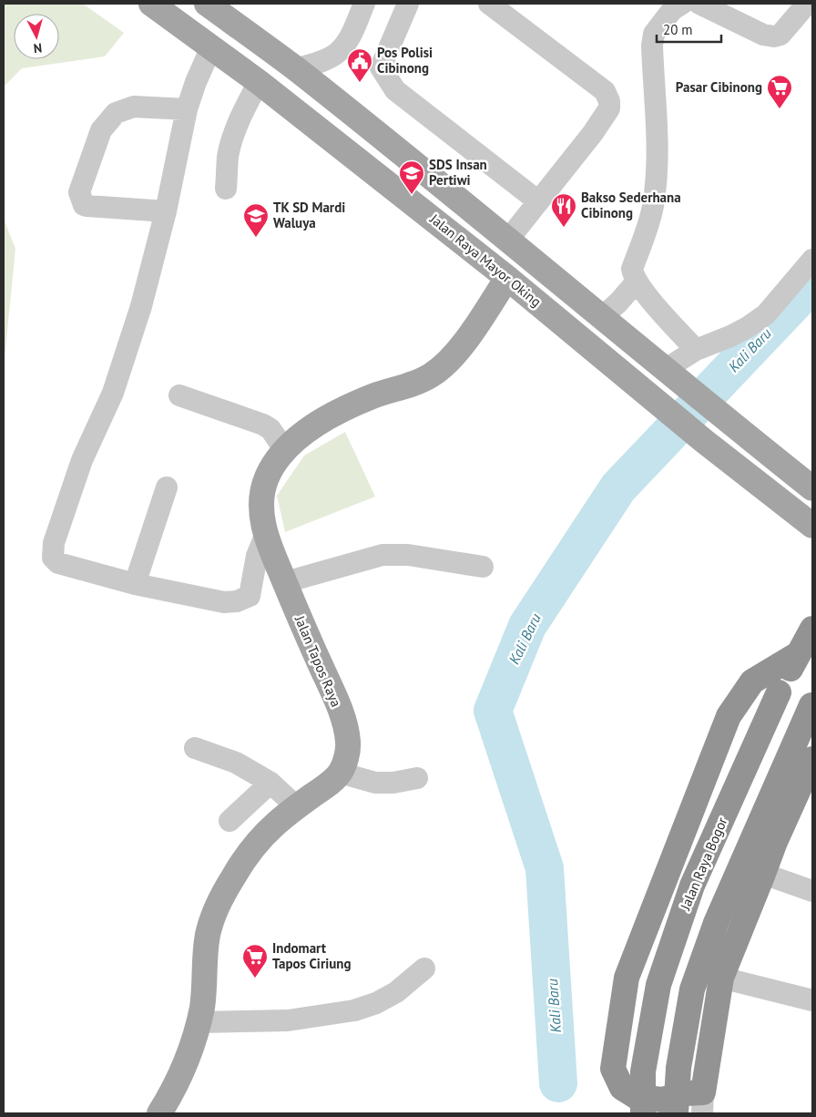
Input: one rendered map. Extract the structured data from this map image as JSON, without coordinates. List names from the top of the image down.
{
  "streets": {
    "highway": ["Jalan Raya Bogor"],
    "main road": ["Jalan Raya Mayor Oking", "Jalan Tapos Raya"]
  },
  "crossings": [
    ["Jalan Raya Mayor Oking", "Jalan Tapos Raya"]
  ],
  "water": ["Kali Baru"],
  "places": {
    "public building": ["Pos Polisi Cibinong"],
    "supermarket": ["Pasar Cibinong", "Indomart Tapos Ciriung"],
    "school or university": ["SDS Insan Pertiwi", "TK SD Mardi Waluya"],
    "restaurant": ["Bakso Sederhana Cibinong"]
  },
  "scale_bar": "20 m",
  "north": "bottom"
}
